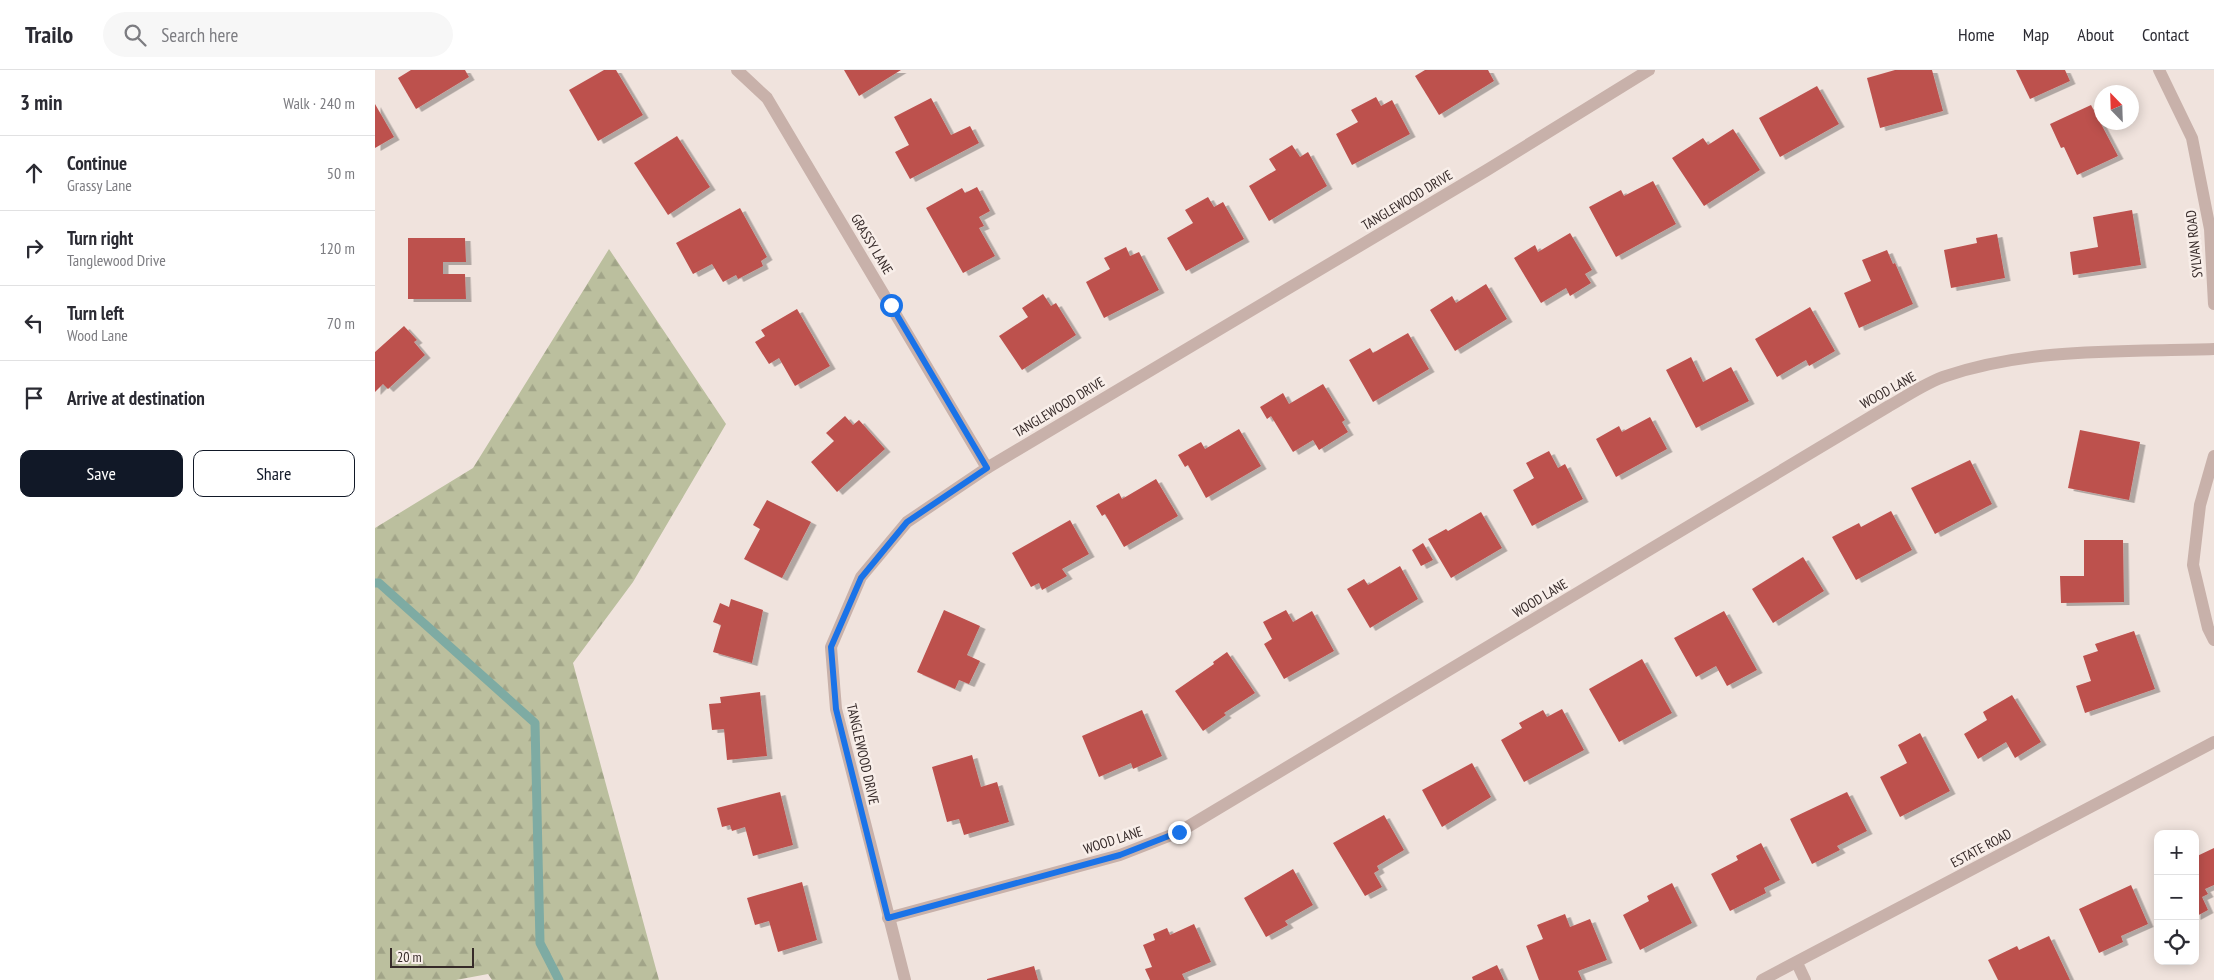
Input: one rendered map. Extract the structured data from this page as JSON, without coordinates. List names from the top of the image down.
{
  "streets": {
    "street": [
      "TANGLEWOOD DRIVE",
      "GRASSY LANE",
      "SYLVAN ROAD",
      "WOOD LANE",
      "ESTATE ROAD"
    ]
  },
  "crossings": [
    ["TANGLEWOOD DRIVE", "GRASSY LANE"],
    ["TANGLEWOOD DRIVE", "WOOD LANE"]
  ],
  "scale_bar": "20 m",
  "north": "top left",
  "page": {
    "header": "Trailo",
    "search": "Search here",
    "nav": [
      "Home",
      "Map",
      "About",
      "Contact"
    ],
    "heading": ["3 min", "Walk · 240 m"],
    "list": [
      ["Continue", "Grassy Lane", "50 m"],
      ["Turn right", "Tanglewood Drive", "120 m"],
      ["Turn left", "Wood Lane", "70 m"],
      "Arrive at destination"
    ],
    "buttons": ["Save", "Share"],
    "map_buttons": ["+", "−"],
    "scale": "20 m"
  }
}
